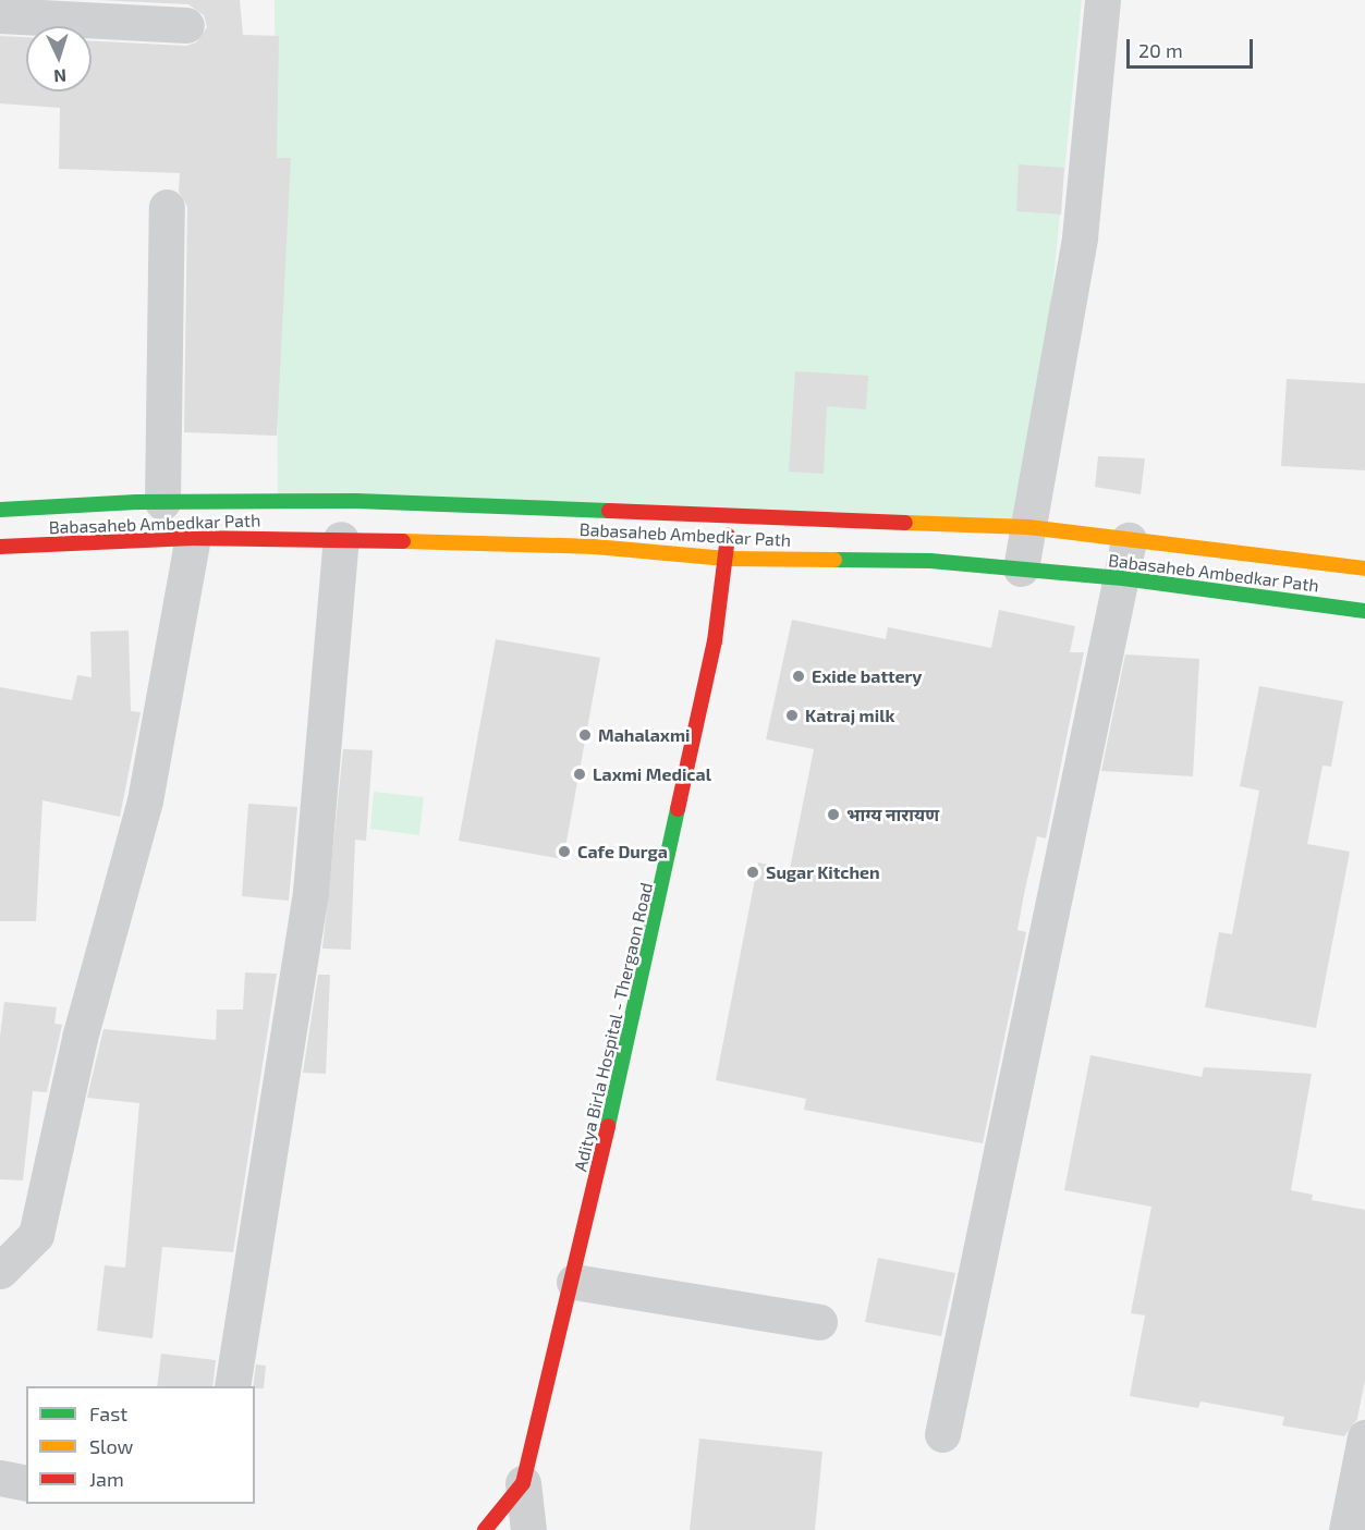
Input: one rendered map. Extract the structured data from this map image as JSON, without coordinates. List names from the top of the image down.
{
  "streets": {
    "street": ["Babasaheb Ambedkar Path", "Aditya Birla Hospital - Thergaon Road"]
  },
  "crossings": [
    ["Babasaheb Ambedkar Path", "Aditya Birla Hospital - Thergaon Road"]
  ],
  "places": [
    "Exide battery",
    "Katraj milk",
    "Mahalaxmi",
    "Laxmi Medical",
    "भाग्य नारायण",
    "Cafe Durga",
    "Sugar Kitchen"
  ],
  "legend": ["Fast", "Slow", "Jam"],
  "scale_bar": "20 m",
  "north": "bottom"
}
